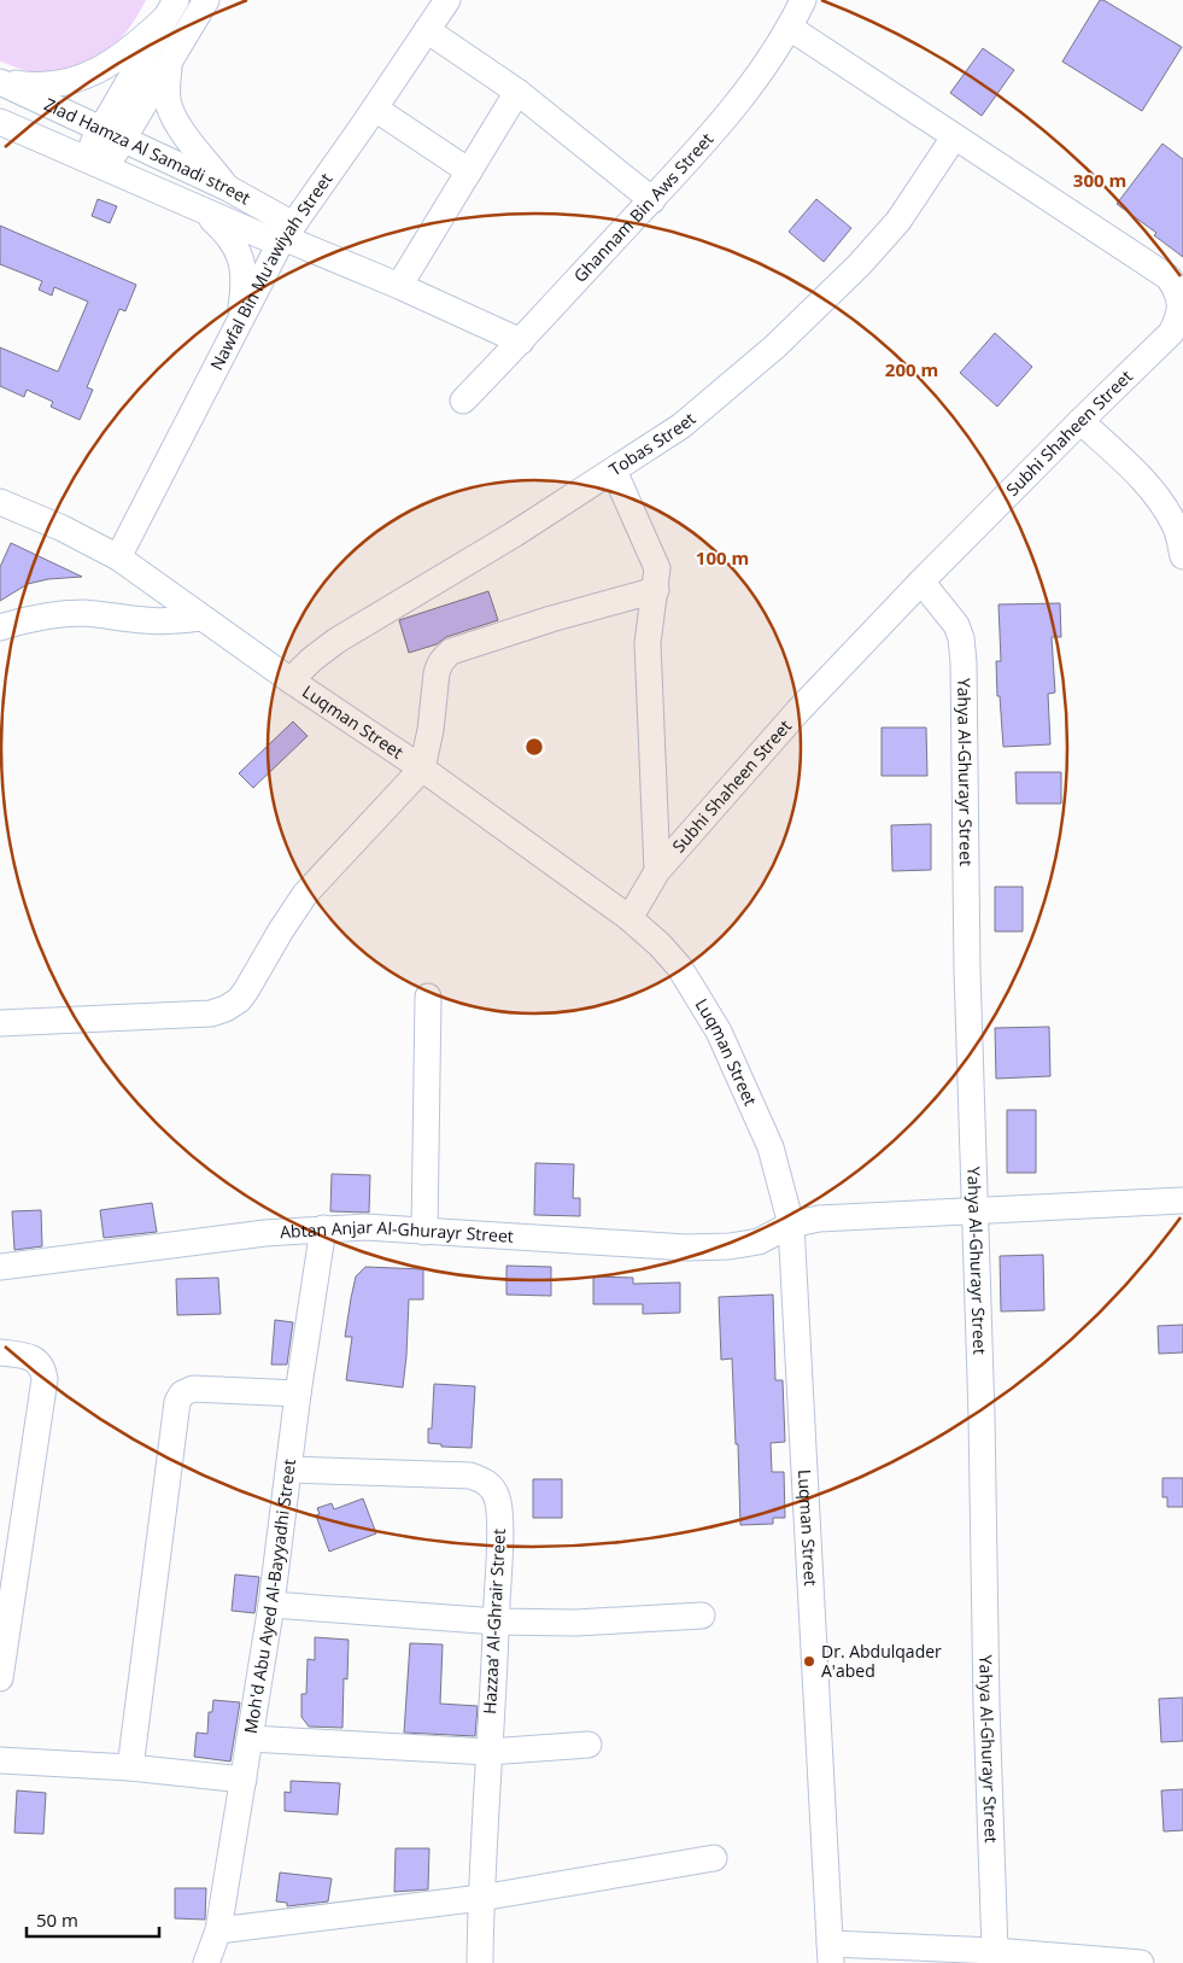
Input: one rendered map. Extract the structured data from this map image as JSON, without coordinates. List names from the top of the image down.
{
  "streets": {
    "street": [
      "Ziad Hamza Al Samadi street",
      "Ghannam Bin Aws Street",
      "Nawfal Bin Mu'awiyah Street",
      "Subhi Shaheen Street",
      "Tobas Street",
      "Luqman Street",
      "Yahya Al-Ghurayr Street",
      "Abtan Anjar Al-Ghurayr Street",
      "Moh'd Abu Ayed Al-Bayyadhi Street",
      "Hazzaa‘ Al-Ghrair Street"
    ]
  },
  "crossings": [
    ["Ziad Hamza Al Samadi street", "Nawfal Bin Mu'awiyah Street"],
    ["Ghannam Bin Aws Street", "Subhi Shaheen Street"],
    ["Nawfal Bin Mu'awiyah Street", "Luqman Street"],
    ["Subhi Shaheen Street", "Tobas Street"],
    ["Subhi Shaheen Street", "Luqman Street"],
    ["Subhi Shaheen Street", "Yahya Al-Ghurayr Street"],
    ["Tobas Street", "Luqman Street"],
    ["Luqman Street", "Abtan Anjar Al-Ghurayr Street"],
    ["Yahya Al-Ghurayr Street", "Abtan Anjar Al-Ghurayr Street"],
    ["Abtan Anjar Al-Ghurayr Street", "Moh'd Abu Ayed Al-Bayyadhi Street"],
    ["Moh'd Abu Ayed Al-Bayyadhi Street", "Hazzaa‘ Al-Ghrair Street"]
  ],
  "places": ["Dr. Abdulqader A'abed"],
  "scale_bar": "50 m",
  "rings": ["300 m", "200 m", "100 m"]
}
